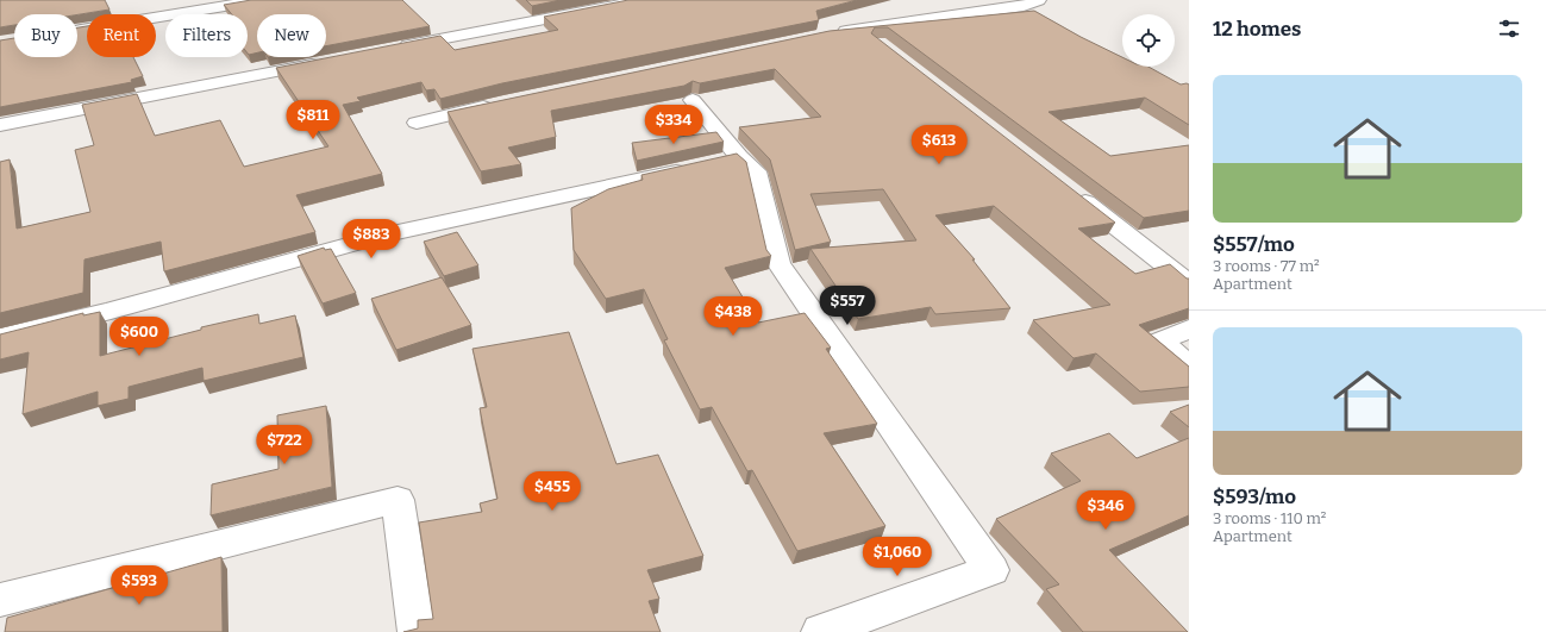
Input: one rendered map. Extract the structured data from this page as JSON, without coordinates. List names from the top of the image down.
{
  "page": {
    "heading": "12 homes",
    "chip": [
      "Buy",
      "Rent",
      "Filters",
      "New"
    ],
    "list": [
      {
        "name": "$557/mo",
        "note": "3 rooms · 77 m² · Apartment"
      },
      {
        "name": "$593/mo",
        "note": "3 rooms · 110 m² · Apartment"
      }
    ],
    "price": [
      "$811",
      "$334",
      "$613",
      "$883",
      "$557",
      "$438",
      "$600",
      "$722",
      "$455",
      "$346",
      "$1,060",
      "$593"
    ]
  }
}
